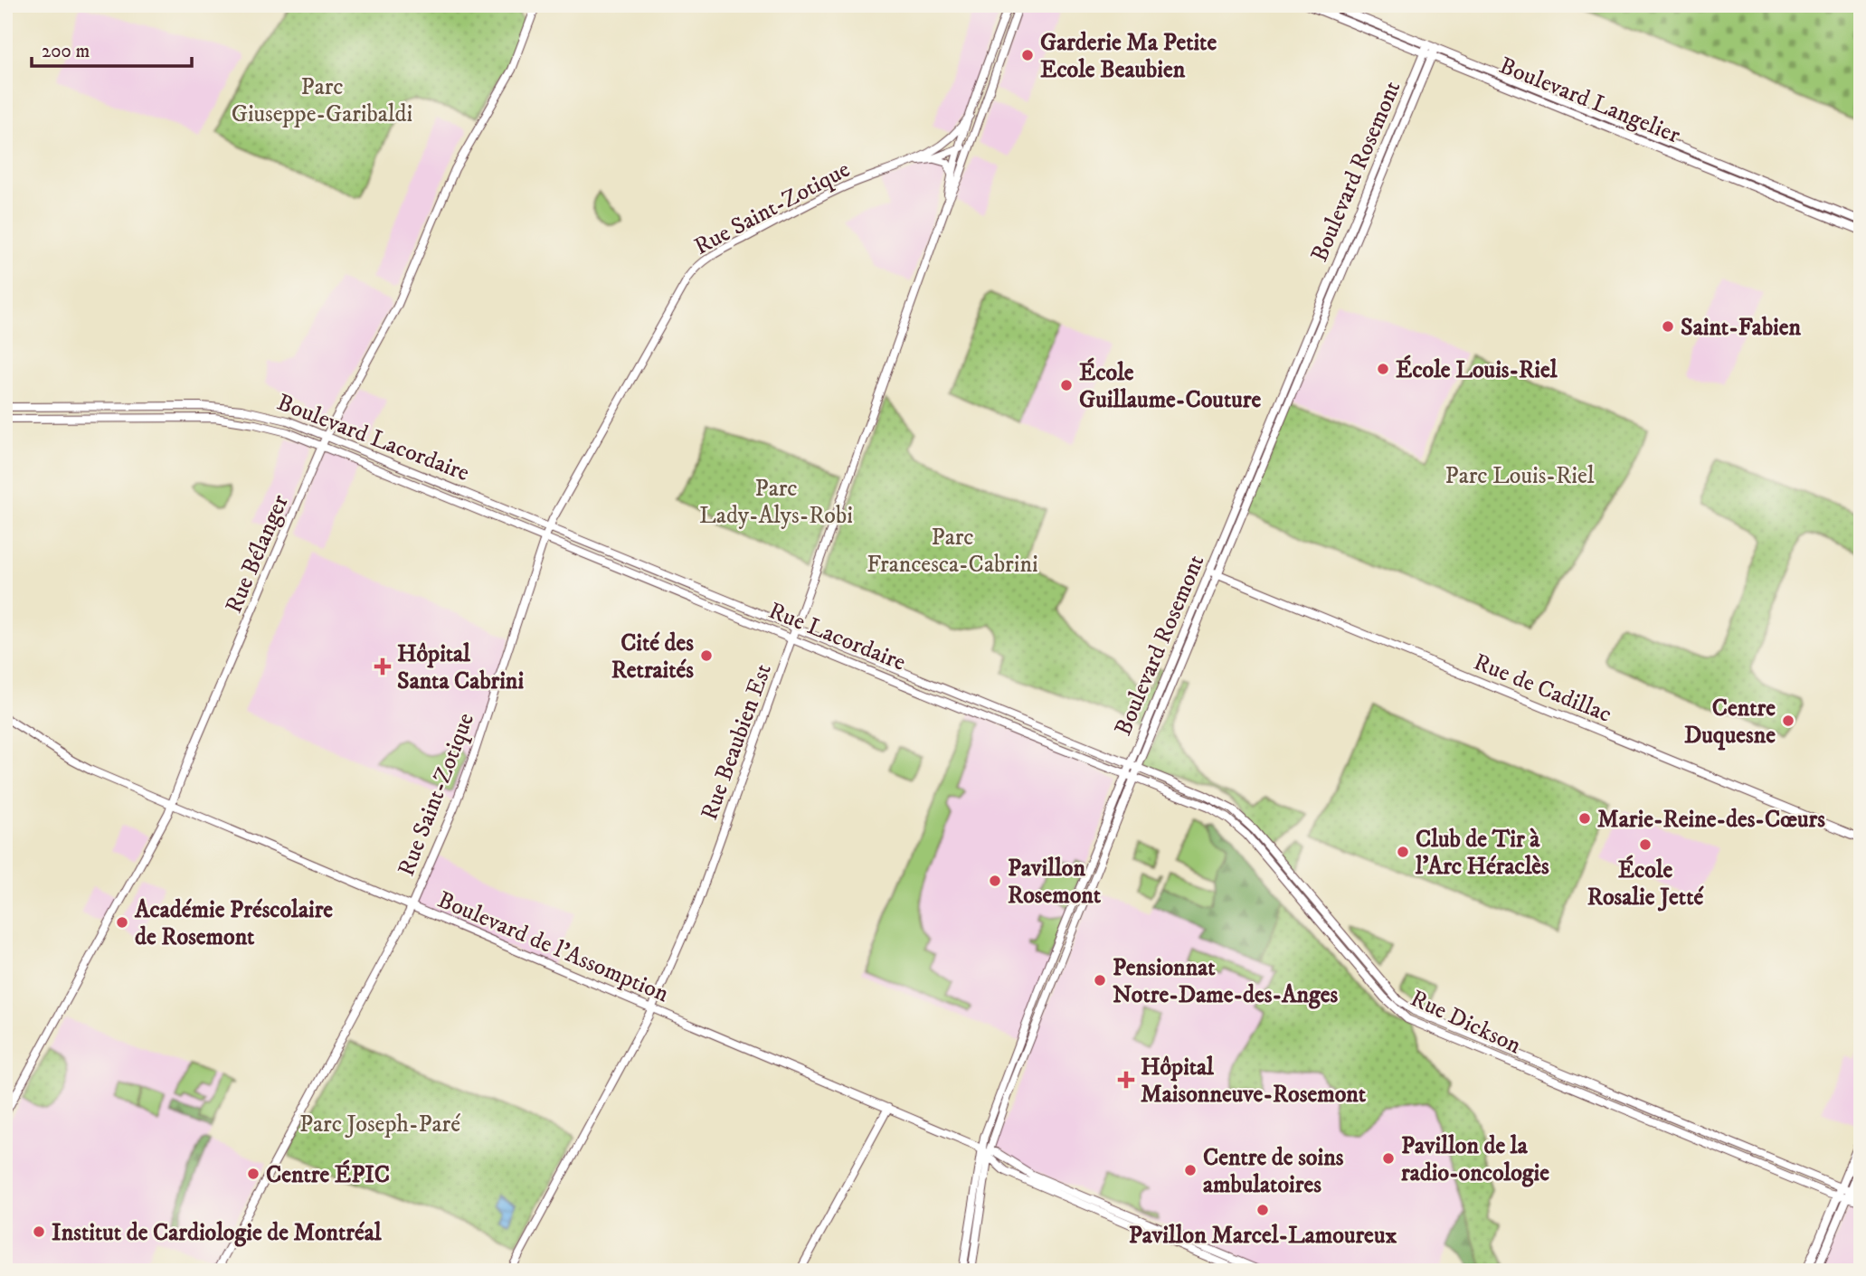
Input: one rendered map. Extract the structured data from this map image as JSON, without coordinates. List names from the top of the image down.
{
  "streets": {
    "main road": [
      "Boulevard Langelier",
      "Boulevard Rosemont",
      "Rue Saint-Zotique",
      "Boulevard Lacordaire",
      "Rue Bélanger",
      "Rue Lacordaire",
      "Rue de Cadillac",
      "Rue Beaubien Est",
      "Boulevard de l'Assomption",
      "Rue Dickson"
    ]
  },
  "crossings": [
    ["Boulevard Langelier", "Boulevard Rosemont"],
    ["Boulevard Rosemont", "Rue Lacordaire"],
    ["Boulevard Rosemont", "Rue de Cadillac"],
    ["Boulevard Rosemont", "Boulevard de l'Assomption"],
    ["Boulevard Rosemont", "Rue Dickson"],
    ["Rue Saint-Zotique", "Boulevard Lacordaire"],
    ["Rue Saint-Zotique", "Rue Beaubien Est"],
    ["Rue Saint-Zotique", "Boulevard de l'Assomption"],
    ["Boulevard Lacordaire", "Rue Bélanger"],
    ["Boulevard Lacordaire", "Rue Lacordaire"],
    ["Rue Bélanger", "Boulevard de l'Assomption"],
    ["Rue Lacordaire", "Rue Beaubien Est"],
    ["Rue Lacordaire", "Rue Dickson"],
    ["Rue Beaubien Est", "Boulevard de l'Assomption"]
  ],
  "parks": [
    "Parc Giuseppe-Garibaldi",
    "Parc Louis-Riel",
    "Parc Lady-Alys-Robi",
    "Parc Francesca-Cabrini",
    "Parc Joseph-Paré"
  ],
  "places": {
    "other": [
      "Garderie Ma Petite Ecole Beaubien",
      "Saint-Fabien",
      "École Louis-Riel",
      "École Guillaume-Couture",
      "Cité des Retraités",
      "Centre Duquesne",
      "Marie-Reine-des-Cœurs",
      "École Rosalie Jetté",
      "Club de Tir à l'Arc Héraclès",
      "Pavillon Rosemont",
      "Académie Préscolaire de Rosemont",
      "Pensionnat Notre-Dame-des-Anges",
      "Pavillon de la radio-oncologie",
      "Centre de soins ambulatoires",
      "Centre ÉPIC",
      "Pavillon Marcel-Lamoureux",
      "Institut de Cardiologie de Montréal"
    ],
    "health": ["Hôpital Santa Cabrini", "Hôpital Maisonneuve-Rosemont"]
  },
  "scale_bar": "200 m"
}
